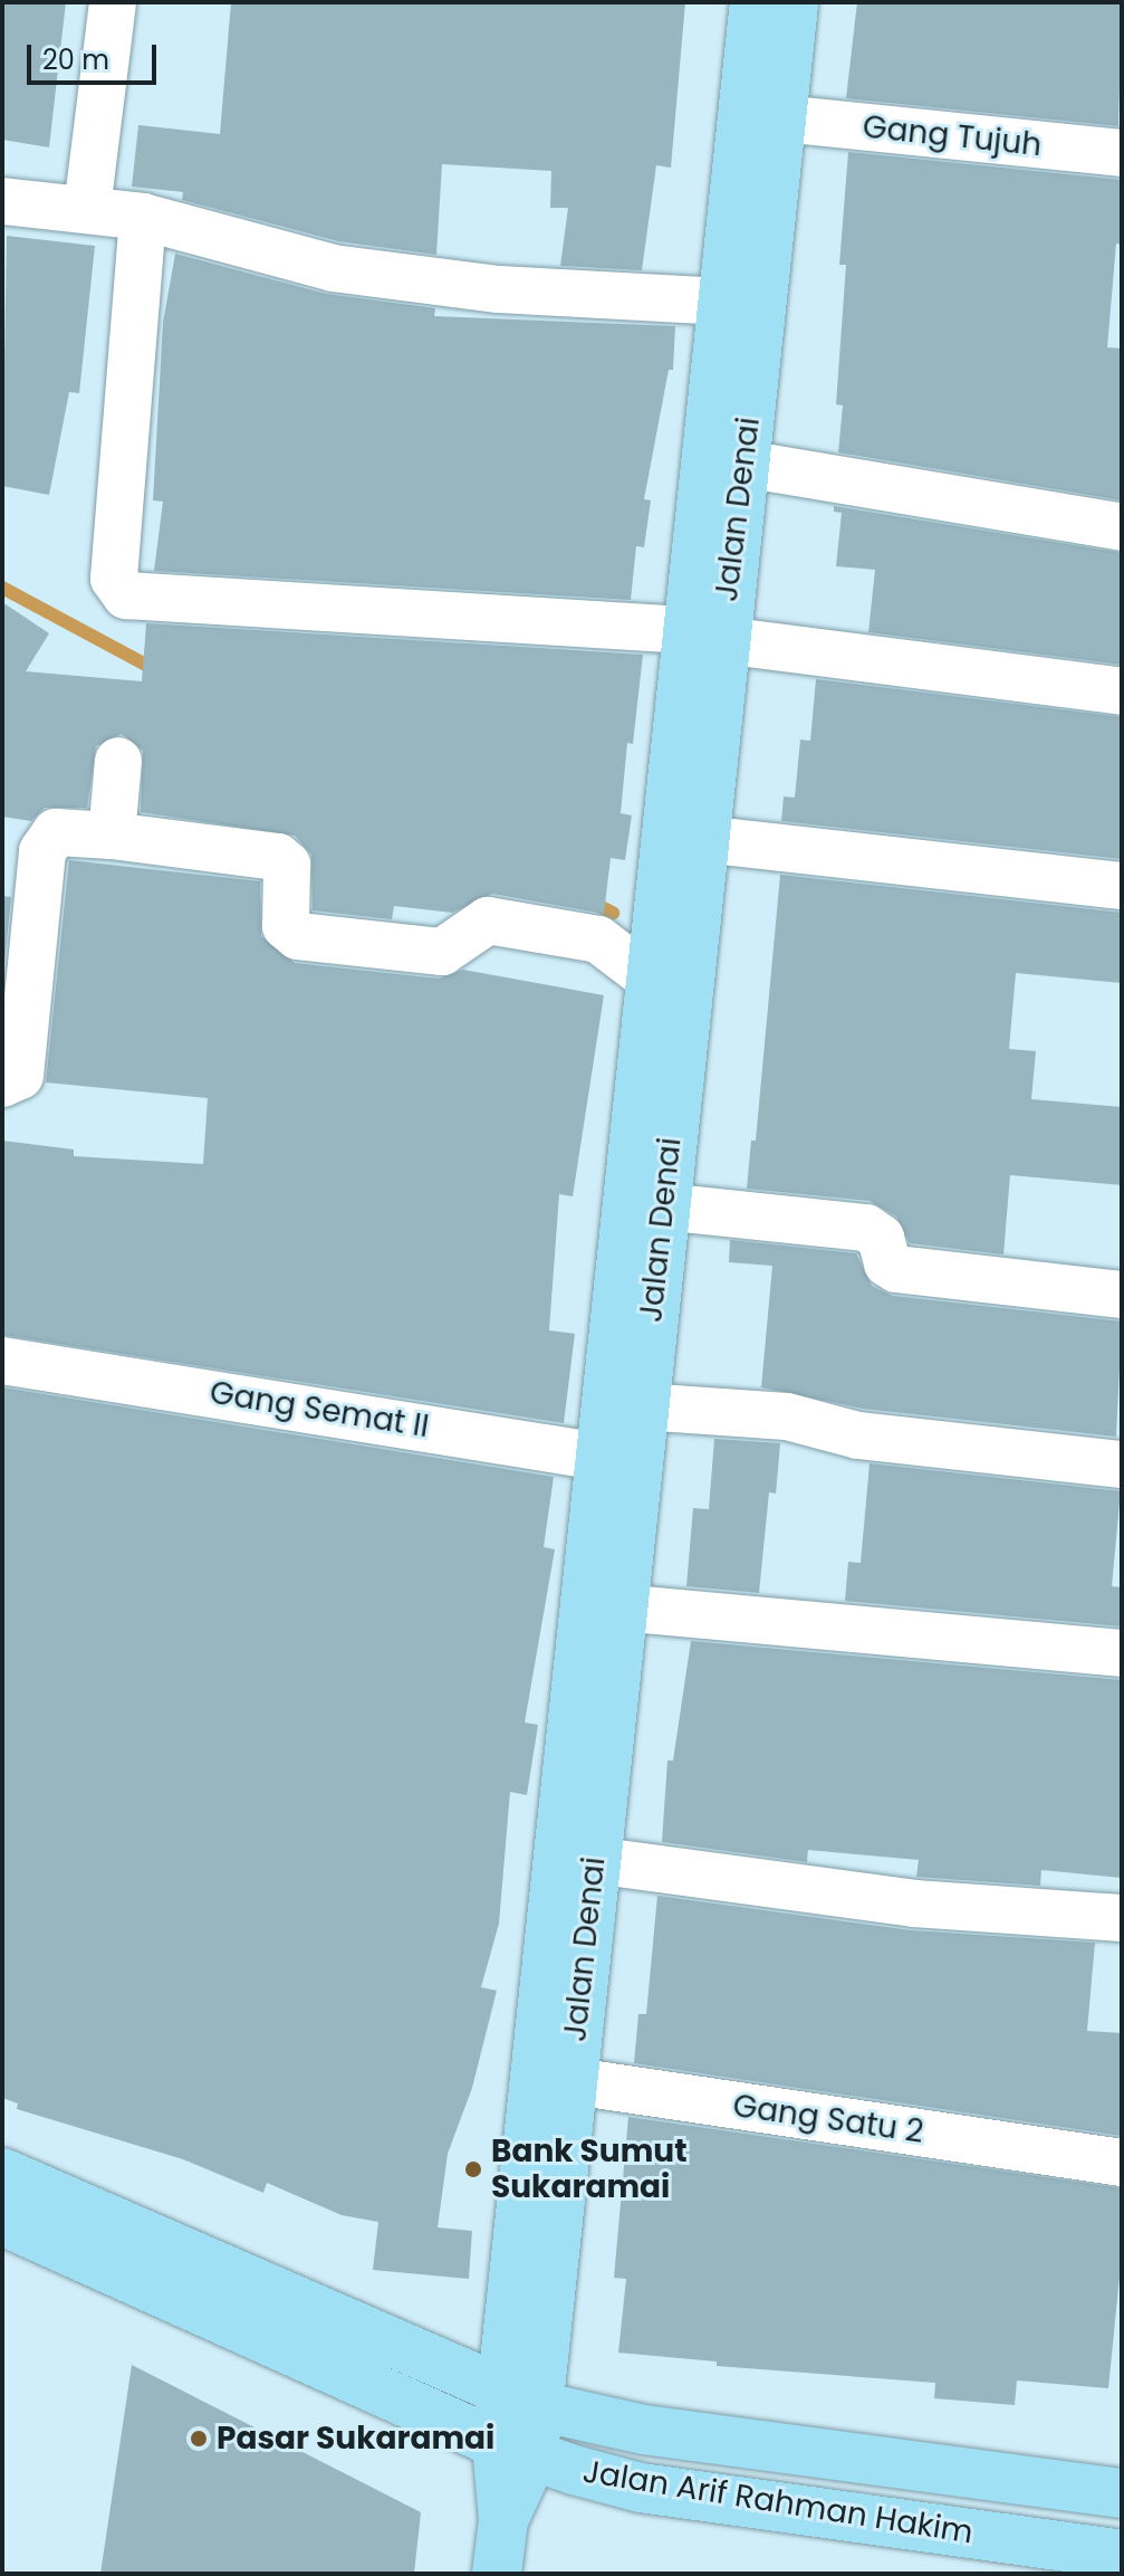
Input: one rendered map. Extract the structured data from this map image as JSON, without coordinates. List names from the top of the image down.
{
  "streets": {
    "main road": ["Jalan Denai", "Jalan Arif Rahman Hakim"],
    "street": ["Gang Tujuh", "Gang Semat II", "Gang Satu 2"]
  },
  "crossings": [
    ["Gang Tujuh", "Jalan Denai"],
    ["Jalan Denai", "Gang Semat II"],
    ["Jalan Denai", "Gang Satu 2"],
    ["Jalan Denai", "Jalan Arif Rahman Hakim"]
  ],
  "places": ["Bank Sumut Sukaramai", "Pasar Sukaramai"],
  "scale_bar": "20 m"
}
